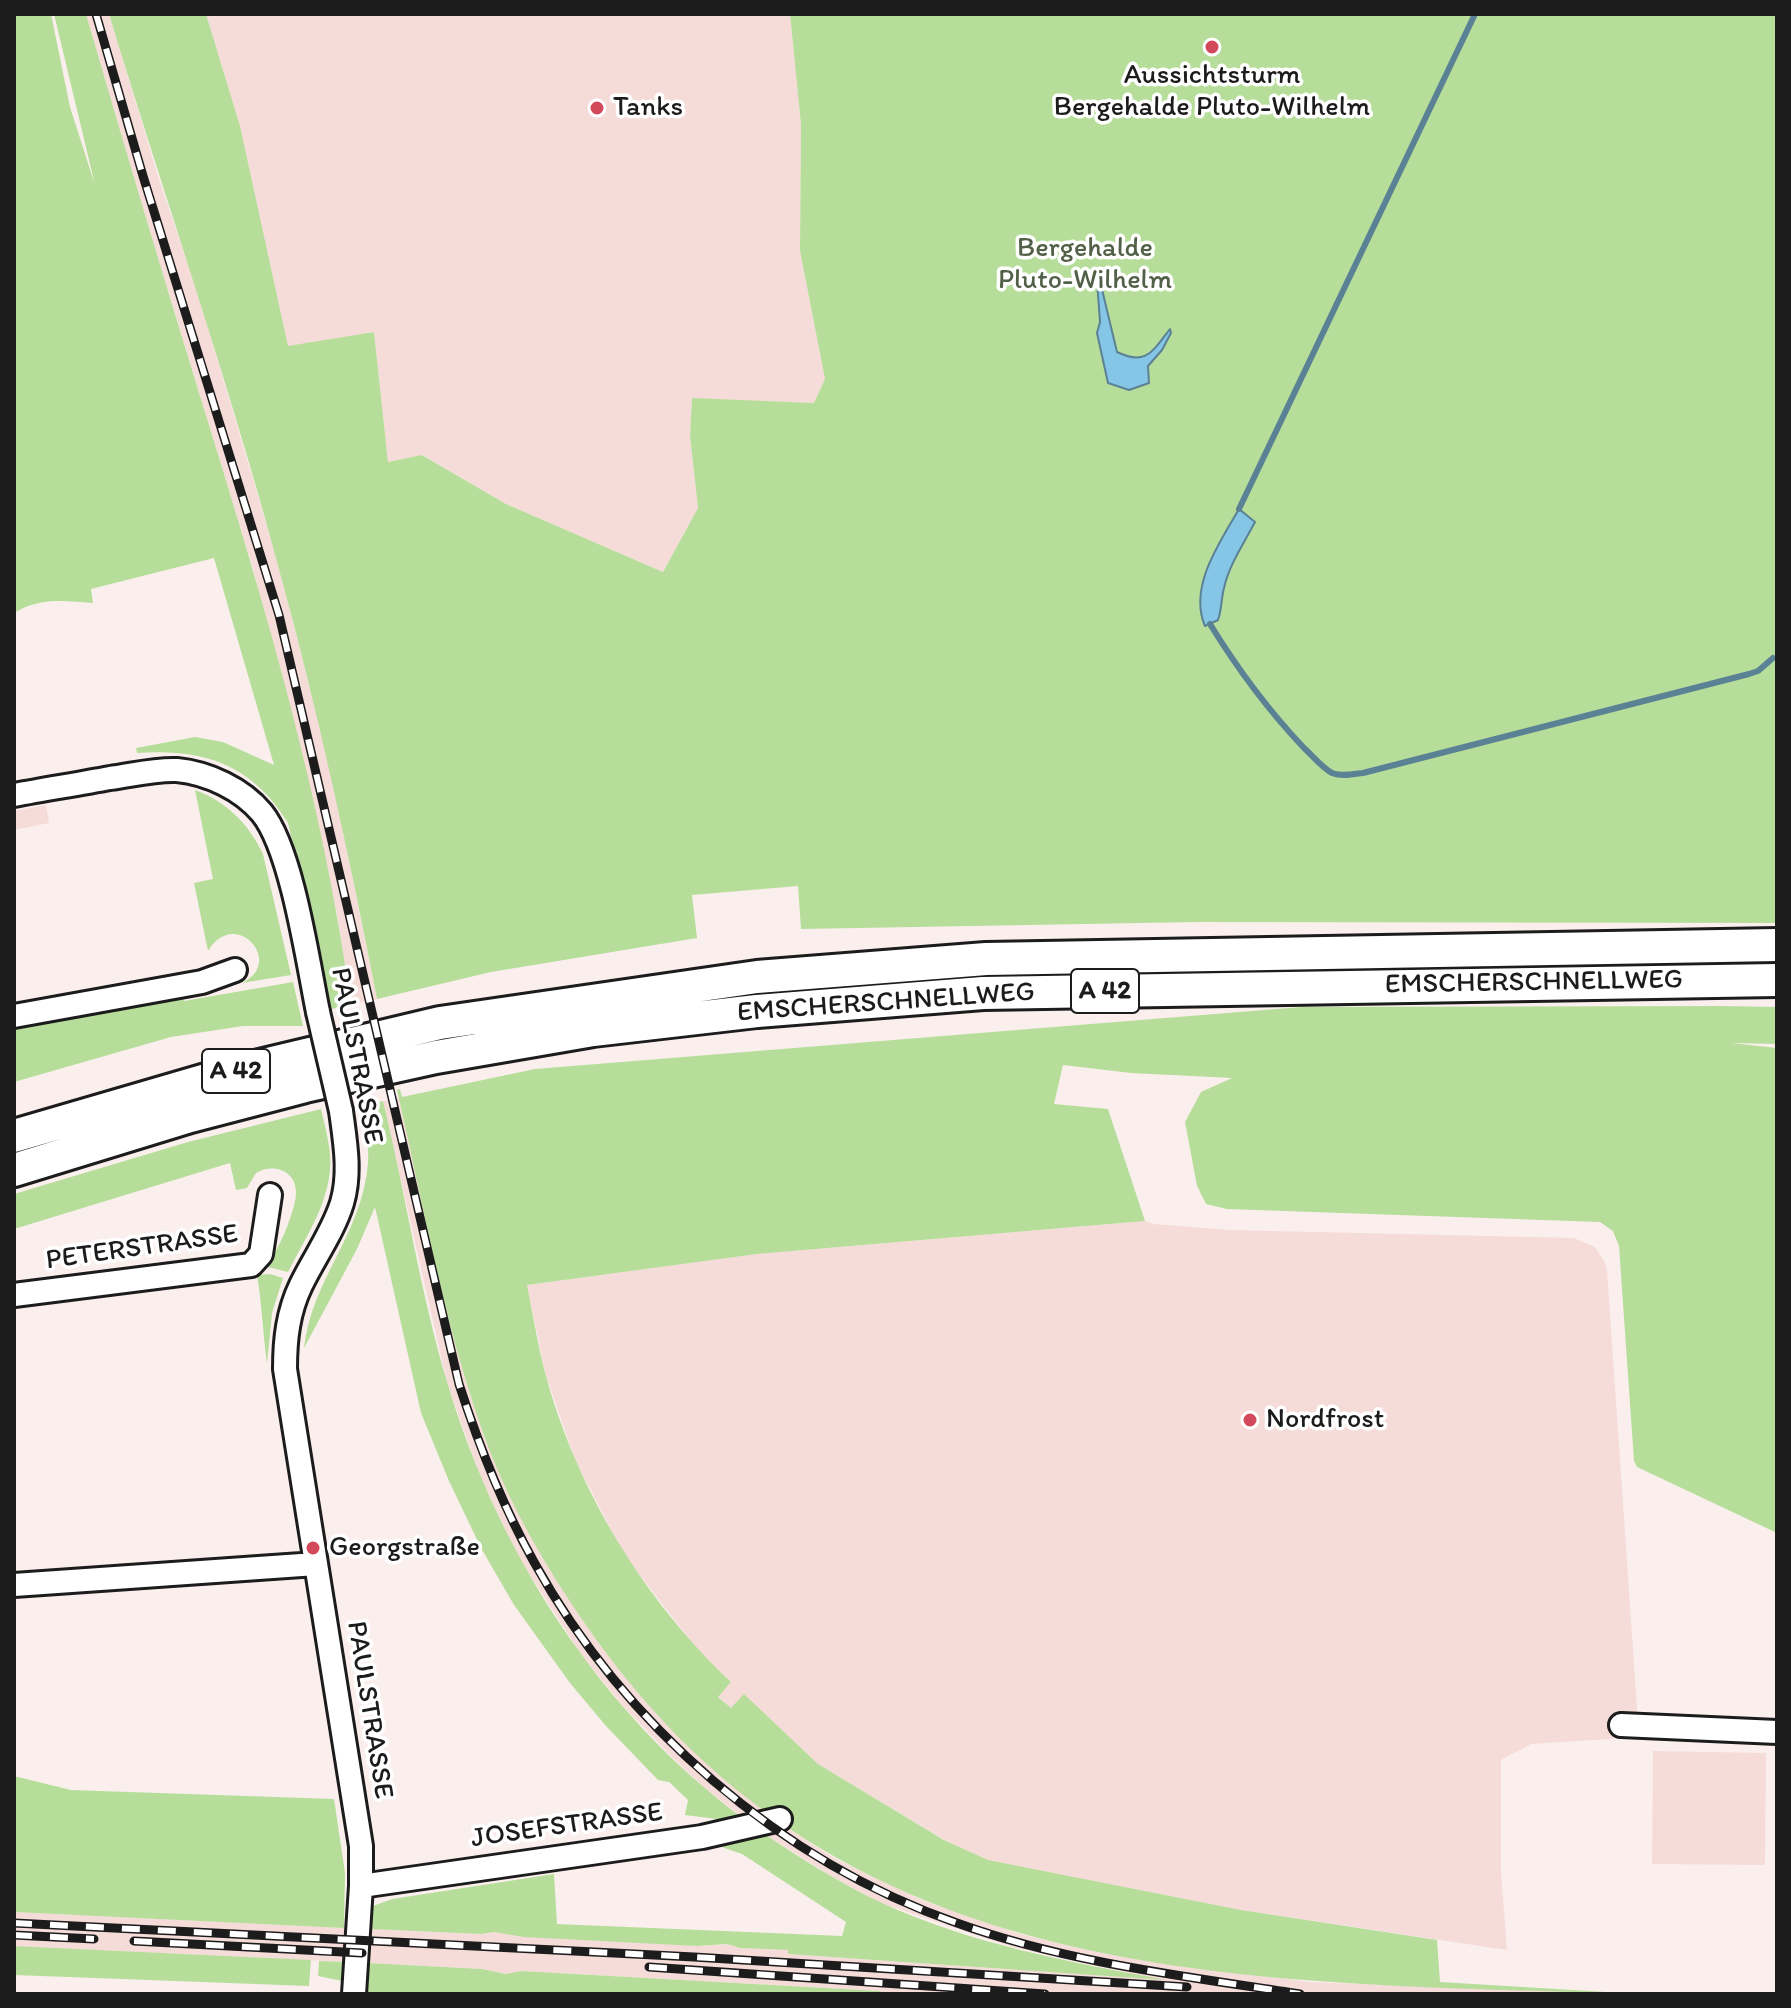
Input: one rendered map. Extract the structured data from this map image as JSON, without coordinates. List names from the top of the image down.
{
  "streets": {
    "highway": ["EMSCHERSCHNELLWEG", "A 42"],
    "street": ["PAULSTRASSE", "PETERSTRASSE", "JOSEFSTRASSE"]
  },
  "crossings": [
    ["PAULSTRASSE", "JOSEFSTRASSE"]
  ],
  "parks": ["Bergehalde Pluto-Wilhelm"],
  "places": [
    "Aussichtsturm Bergehalde Pluto-Wilhelm",
    "Tanks",
    "Nordfrost",
    "Georgstraße"
  ]
}
